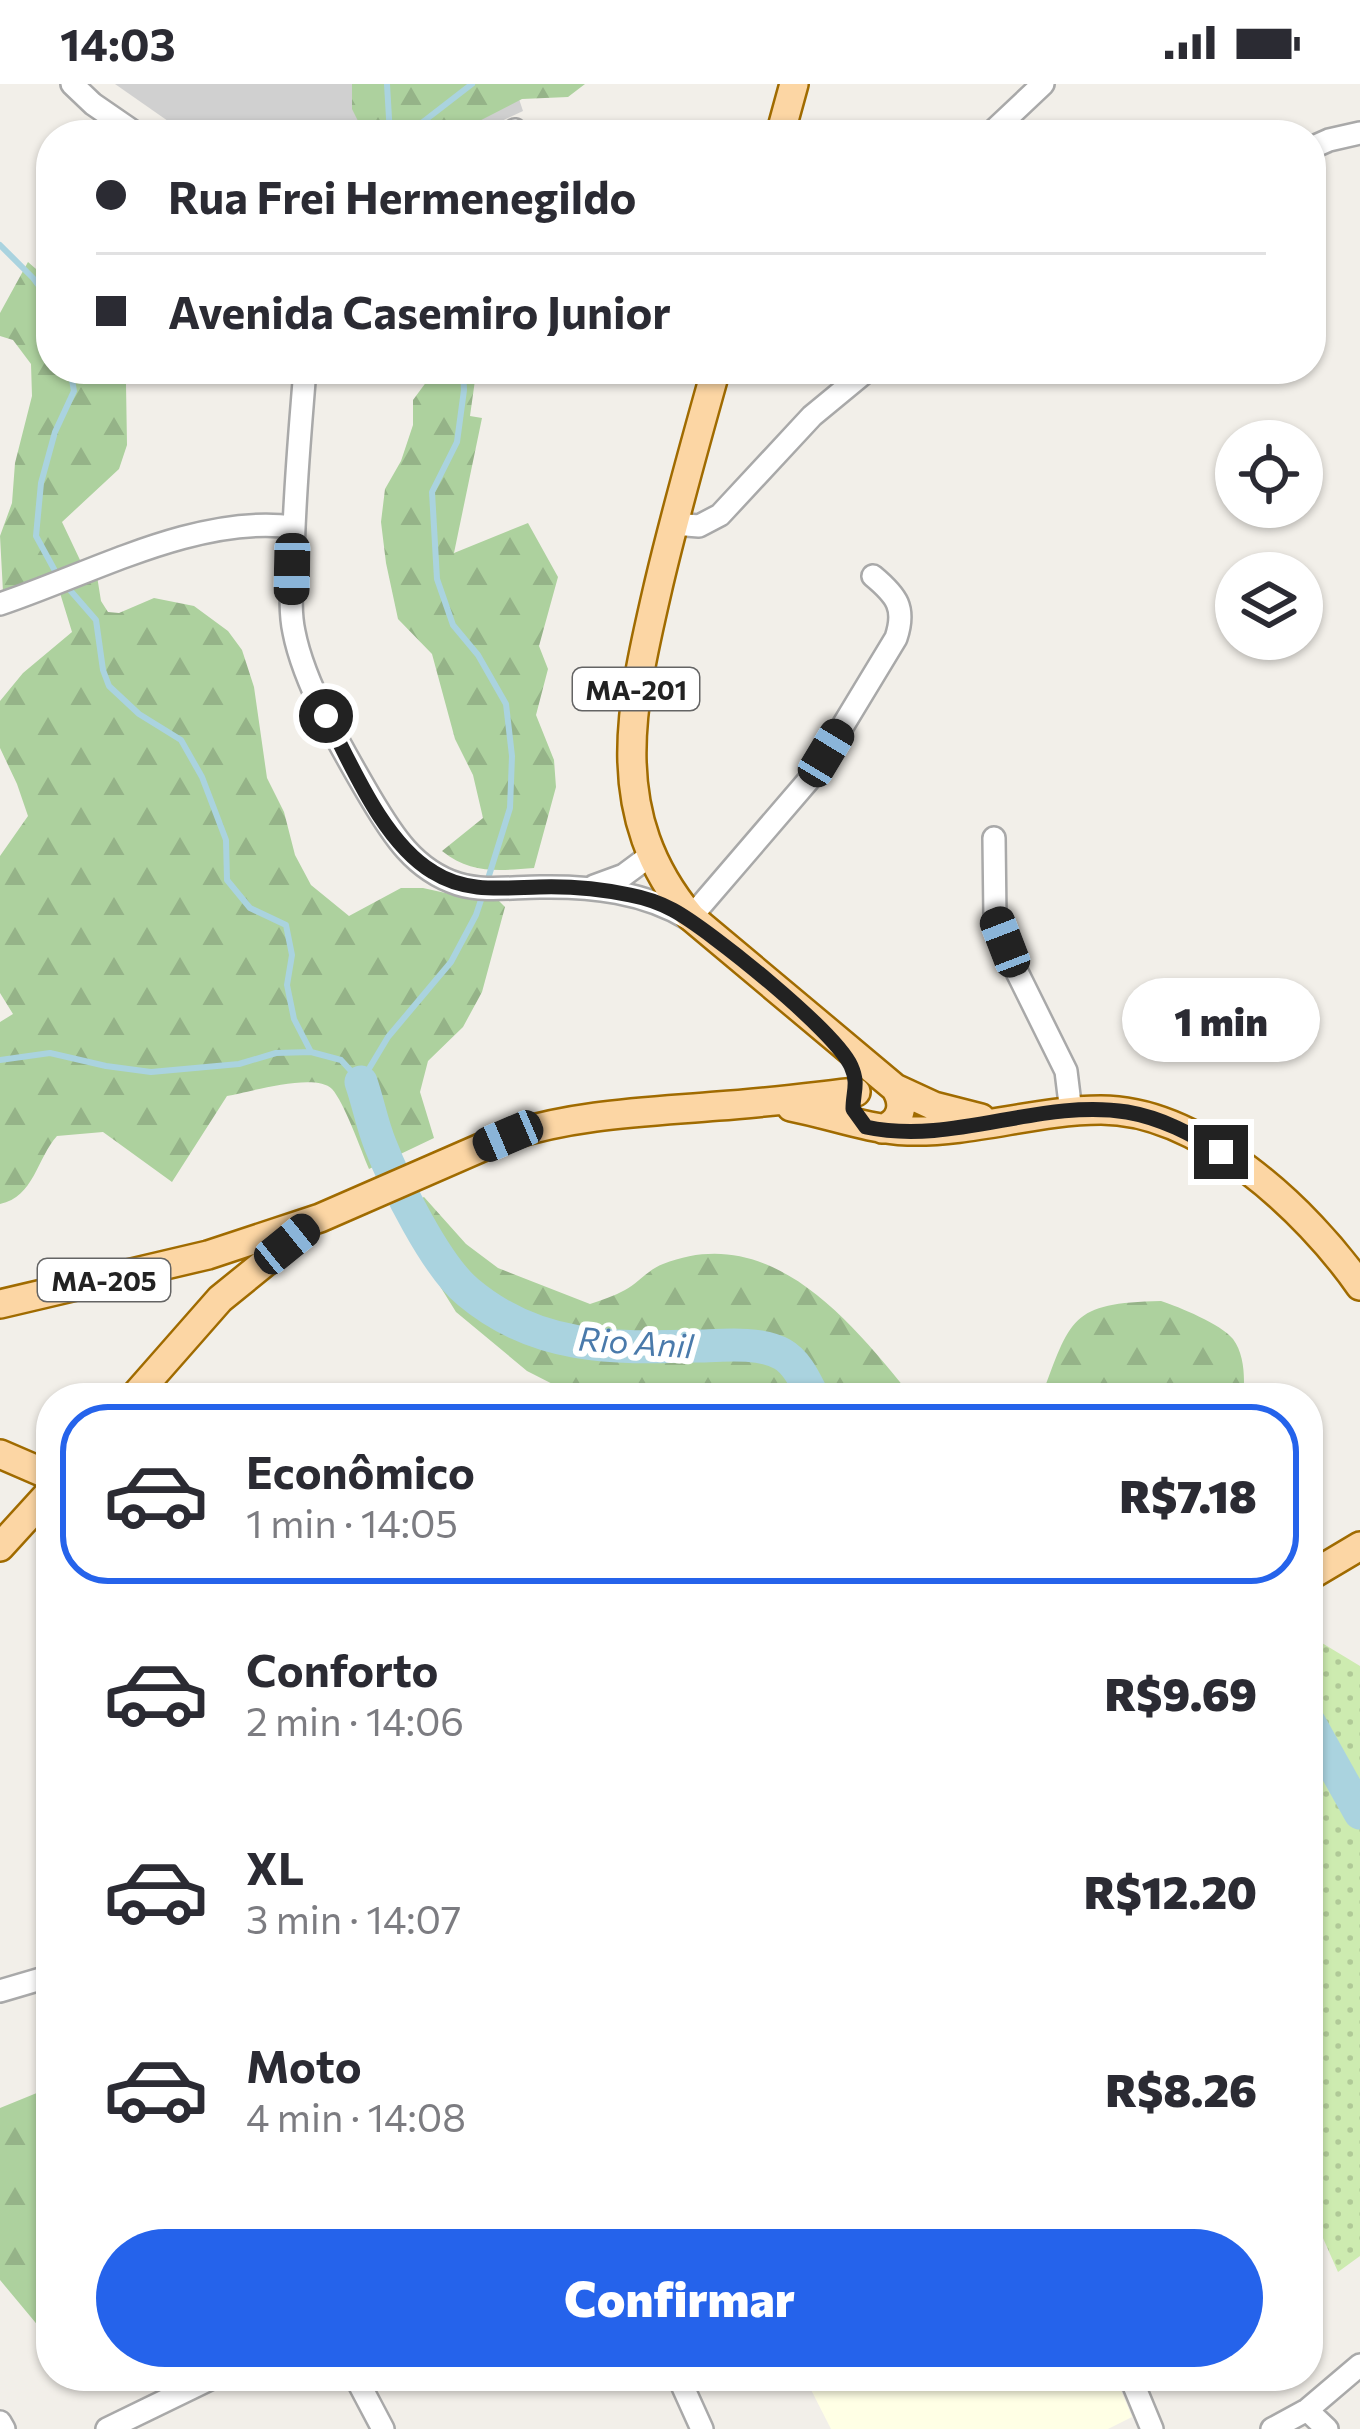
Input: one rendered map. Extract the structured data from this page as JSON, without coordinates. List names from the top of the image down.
{
  "streets": {
    "main road": ["MA-201", "MA-205"]
  },
  "crossings": [
    ["MA-201", "MA-205"]
  ],
  "water": ["Rio Anil"],
  "page": {
    "status": "14:03",
    "banner": ["Rua Frei Hermenegildo", "Avenida Casemiro Junior"],
    "bubble": "1 min",
    "list": [
      {
        "name": "Econômico",
        "note": "1 min · 14:05",
        "value": "R$7.18"
      },
      {
        "name": "Conforto",
        "note": "2 min · 14:06",
        "value": "R$9.69"
      },
      {
        "name": "XL",
        "note": "3 min · 14:07",
        "value": "R$12.20"
      },
      {
        "name": "Moto",
        "note": "4 min · 14:08",
        "value": "R$8.26"
      }
    ],
    "buttons": "Confirmar"
  }
}
